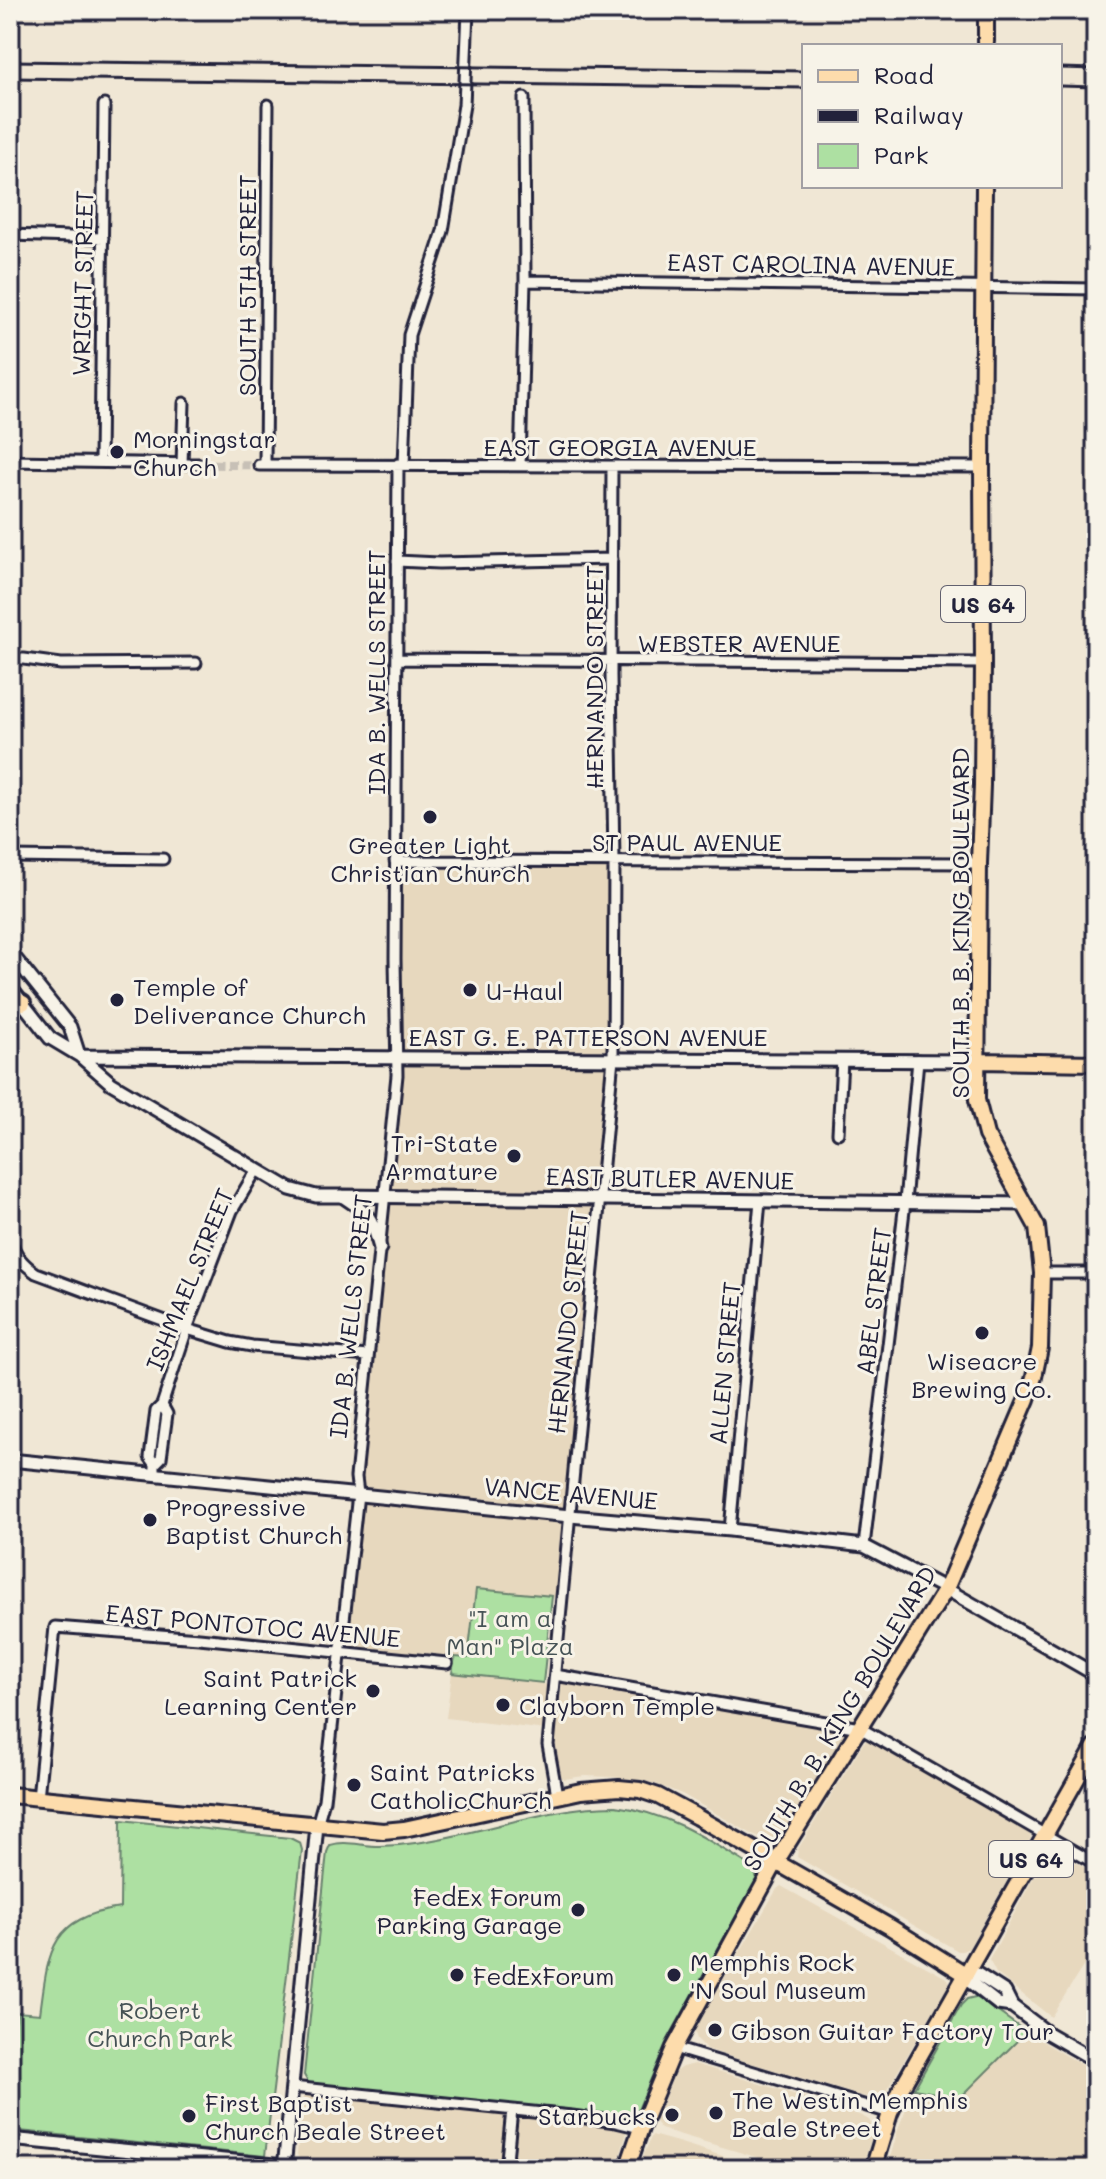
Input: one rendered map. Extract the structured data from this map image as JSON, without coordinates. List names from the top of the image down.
{
  "streets": {
    "main road": ["US 64", "SOUTH B. B. KING BOULEVARD", "EAST G. E. PATTERSON AVENUE"],
    "street": [
      "EAST CAROLINA AVENUE",
      "WRIGHT STREET",
      "SOUTH 5TH STREET",
      "EAST GEORGIA AVENUE",
      "WEBSTER AVENUE",
      "IDA B. WELLS STREET",
      "HERNANDO STREET",
      "ST PAUL AVENUE",
      "EAST BUTLER AVENUE",
      "ISHMAEL STREET",
      "ABEL STREET",
      "ALLEN STREET",
      "VANCE AVENUE",
      "EAST PONTOTOC AVENUE"
    ]
  },
  "crossings": [
    ["EAST CAROLINA AVENUE", "SOUTH B. B. KING BOULEVARD"],
    ["SOUTH 5TH STREET", "EAST GEORGIA AVENUE"],
    ["EAST GEORGIA AVENUE", "IDA B. WELLS STREET"],
    ["EAST GEORGIA AVENUE", "HERNANDO STREET"],
    ["EAST GEORGIA AVENUE", "SOUTH B. B. KING BOULEVARD"],
    ["WEBSTER AVENUE", "IDA B. WELLS STREET"],
    ["WEBSTER AVENUE", "HERNANDO STREET"],
    ["WEBSTER AVENUE", "SOUTH B. B. KING BOULEVARD"],
    ["IDA B. WELLS STREET", "ST PAUL AVENUE"],
    ["IDA B. WELLS STREET", "EAST G. E. PATTERSON AVENUE"],
    ["IDA B. WELLS STREET", "EAST BUTLER AVENUE"],
    ["IDA B. WELLS STREET", "VANCE AVENUE"],
    ["IDA B. WELLS STREET", "EAST PONTOTOC AVENUE"],
    ["HERNANDO STREET", "ST PAUL AVENUE"],
    ["HERNANDO STREET", "EAST G. E. PATTERSON AVENUE"],
    ["HERNANDO STREET", "EAST BUTLER AVENUE"],
    ["HERNANDO STREET", "VANCE AVENUE"],
    ["ST PAUL AVENUE", "SOUTH B. B. KING BOULEVARD"],
    ["SOUTH B. B. KING BOULEVARD", "EAST G. E. PATTERSON AVENUE"],
    ["SOUTH B. B. KING BOULEVARD", "EAST BUTLER AVENUE"],
    ["SOUTH B. B. KING BOULEVARD", "VANCE AVENUE"],
    ["EAST G. E. PATTERSON AVENUE", "ABEL STREET"],
    ["EAST BUTLER AVENUE", "ISHMAEL STREET"],
    ["EAST BUTLER AVENUE", "ABEL STREET"],
    ["EAST BUTLER AVENUE", "ALLEN STREET"],
    ["ISHMAEL STREET", "VANCE AVENUE"],
    ["ABEL STREET", "VANCE AVENUE"],
    ["ALLEN STREET", "VANCE AVENUE"]
  ],
  "parks": ["\"I am a Man\" Plaza", "Robert Church Park"],
  "places": [
    "Morningstar Church",
    "Greater Light Christian Church",
    "U-Haul",
    "Temple of Deliverance Church",
    "Tri-State Armature",
    "Wiseacre Brewing Co.",
    "Progressive Baptist Church",
    "Saint Patrick Learning Center",
    "Clayborn Temple",
    "Saint Patricks CatholicChurch",
    "FedEx Forum Parking Garage",
    "FedExForum",
    "Memphis Rock 'N Soul Museum",
    "Gibson Guitar Factory Tour",
    "The Westin Memphis Beale Street",
    "Starbucks",
    "First Baptist Church Beale Street"
  ],
  "legend": ["Road", "Railway", "Park"]
}
